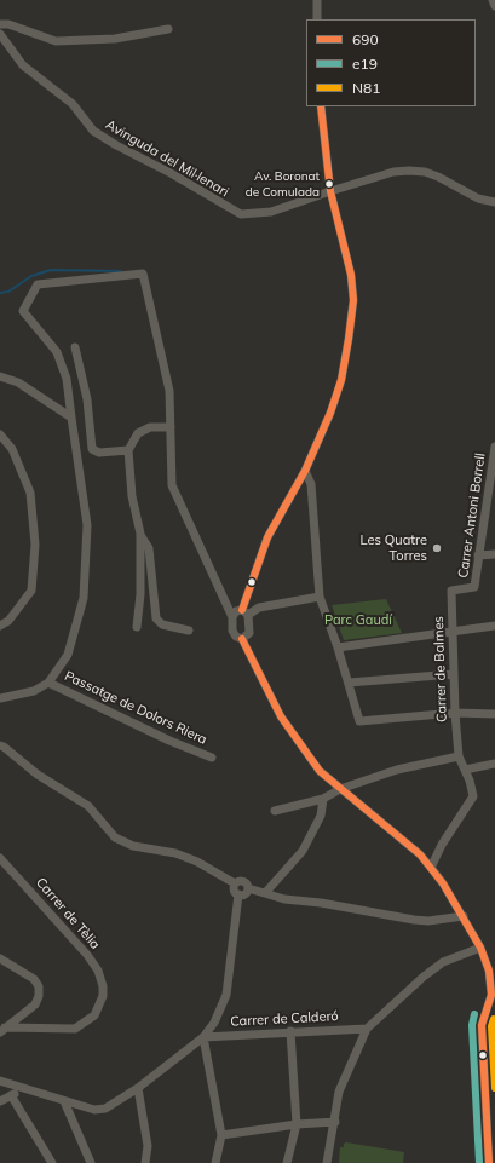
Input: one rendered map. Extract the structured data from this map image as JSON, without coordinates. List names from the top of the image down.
{
  "streets": {
    "street": [
      "Avinguda del Mil·lenari",
      "Carrer Antoni Borrell",
      "Carrer de Balmes",
      "Passatge de Dolors Riera",
      "Carrer de Tèlia",
      "Carrer de Calderó"
    ]
  },
  "crossings": [
    ["Carrer Antoni Borrell", "Carrer de Balmes"]
  ],
  "parks": ["Parc Gaudí"],
  "places": ["Av. Boronat de Comulada", "Les Quatre Torres"],
  "lines": ["transit line 690", "transit line e19", "transit line N81"],
  "legend": ["690", "e19", "N81"]
}
